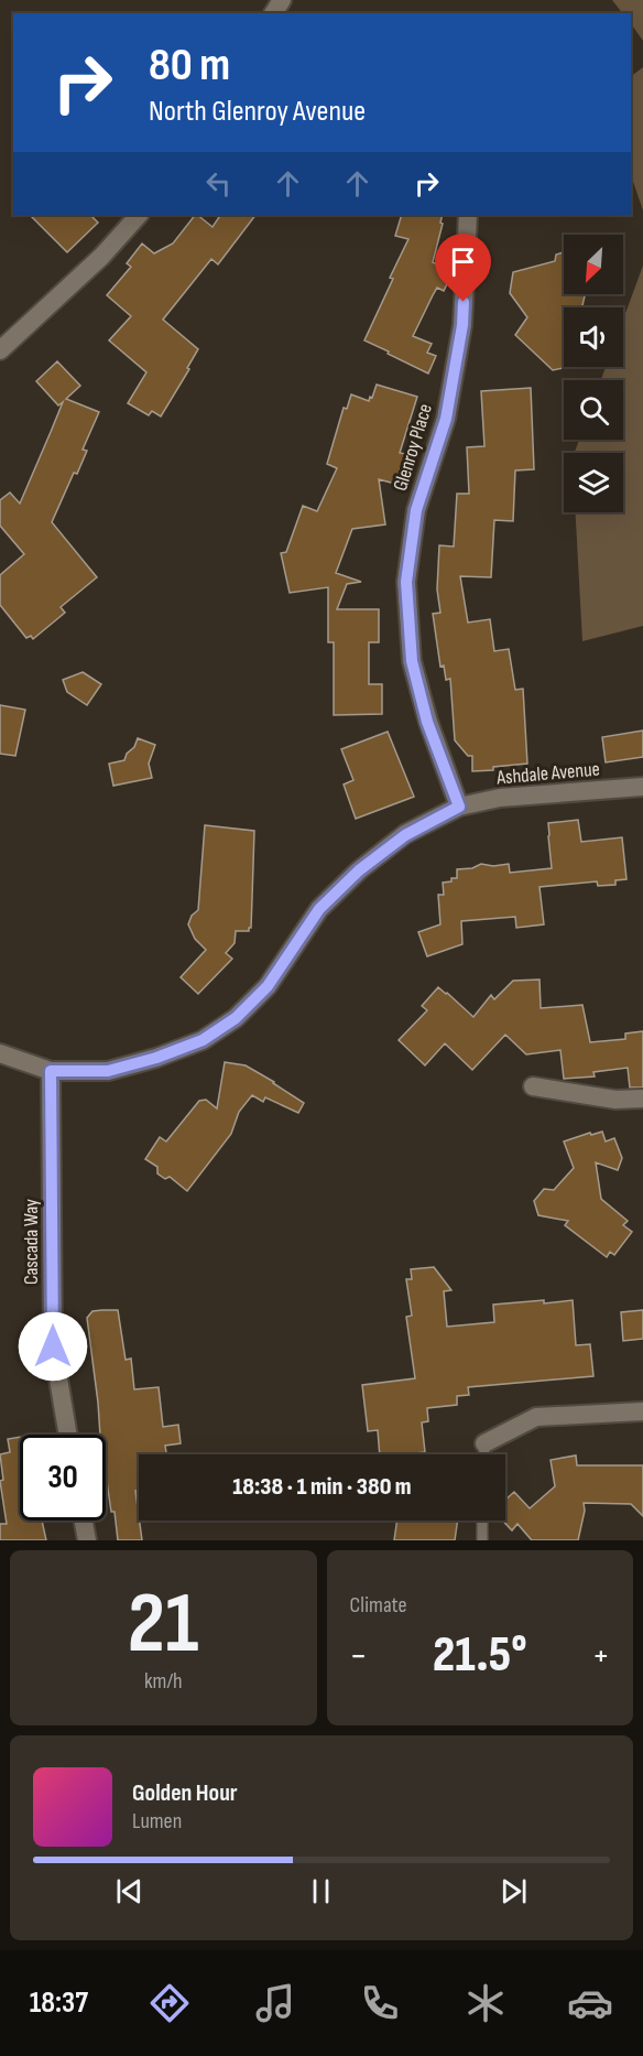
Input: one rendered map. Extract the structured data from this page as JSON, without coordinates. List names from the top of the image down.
{
  "streets": {
    "street": ["Glenroy Place", "Ashdale Avenue", "Cascada Way"]
  },
  "crossings": [
    ["Glenroy Place", "Ashdale Avenue"],
    ["Ashdale Avenue", "Cascada Way"]
  ],
  "north": "bottom left",
  "page": {
    "turn": ["80 m", "North Glenroy Avenue"],
    "limit": "30",
    "trip": "18:38 · 1 min · 380 m",
    "tile": [
      ["21", "km/h"],
      "Climate"
    ],
    "heat": ["−", "21.5°", "+"],
    "song": ["Golden Hour", "Lumen"],
    "tabs": "18:37"
  }
}
